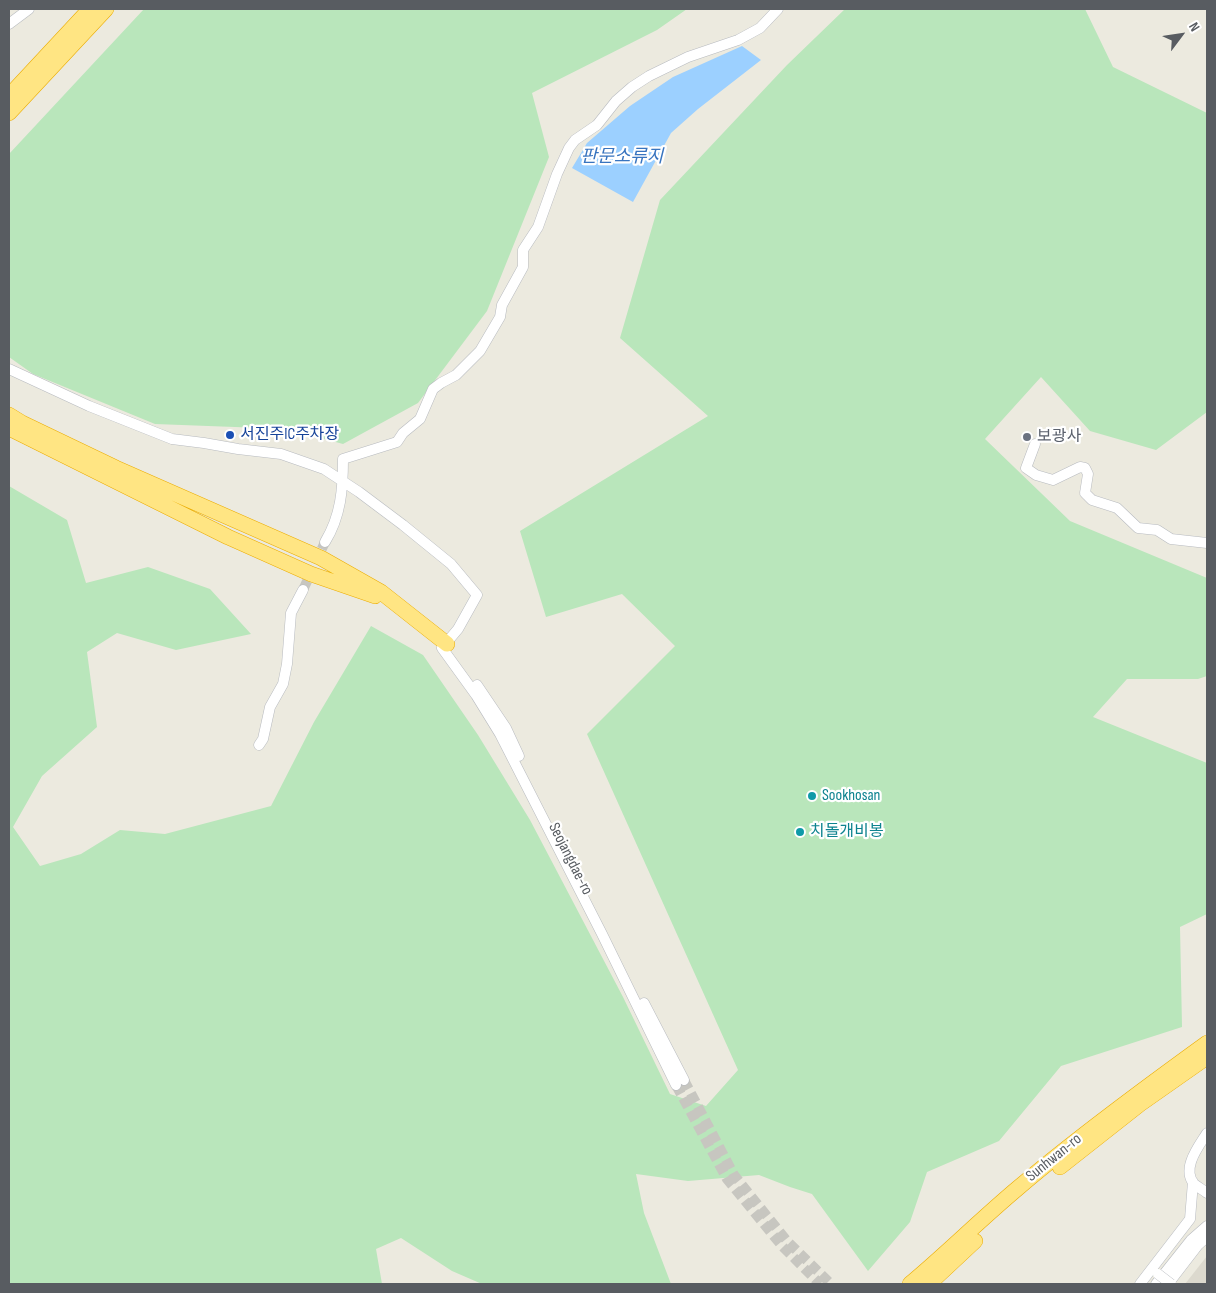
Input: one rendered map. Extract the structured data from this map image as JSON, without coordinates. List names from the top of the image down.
{
  "streets": {
    "highway": ["Sunhwan-ro"],
    "street": ["Seojangdae-ro"]
  },
  "water": ["판문소류지"],
  "places": [
    "서진주IC주차장",
    "보광사",
    "Sookhosan",
    "치돌개비봉"
  ],
  "north": "top right"
}
